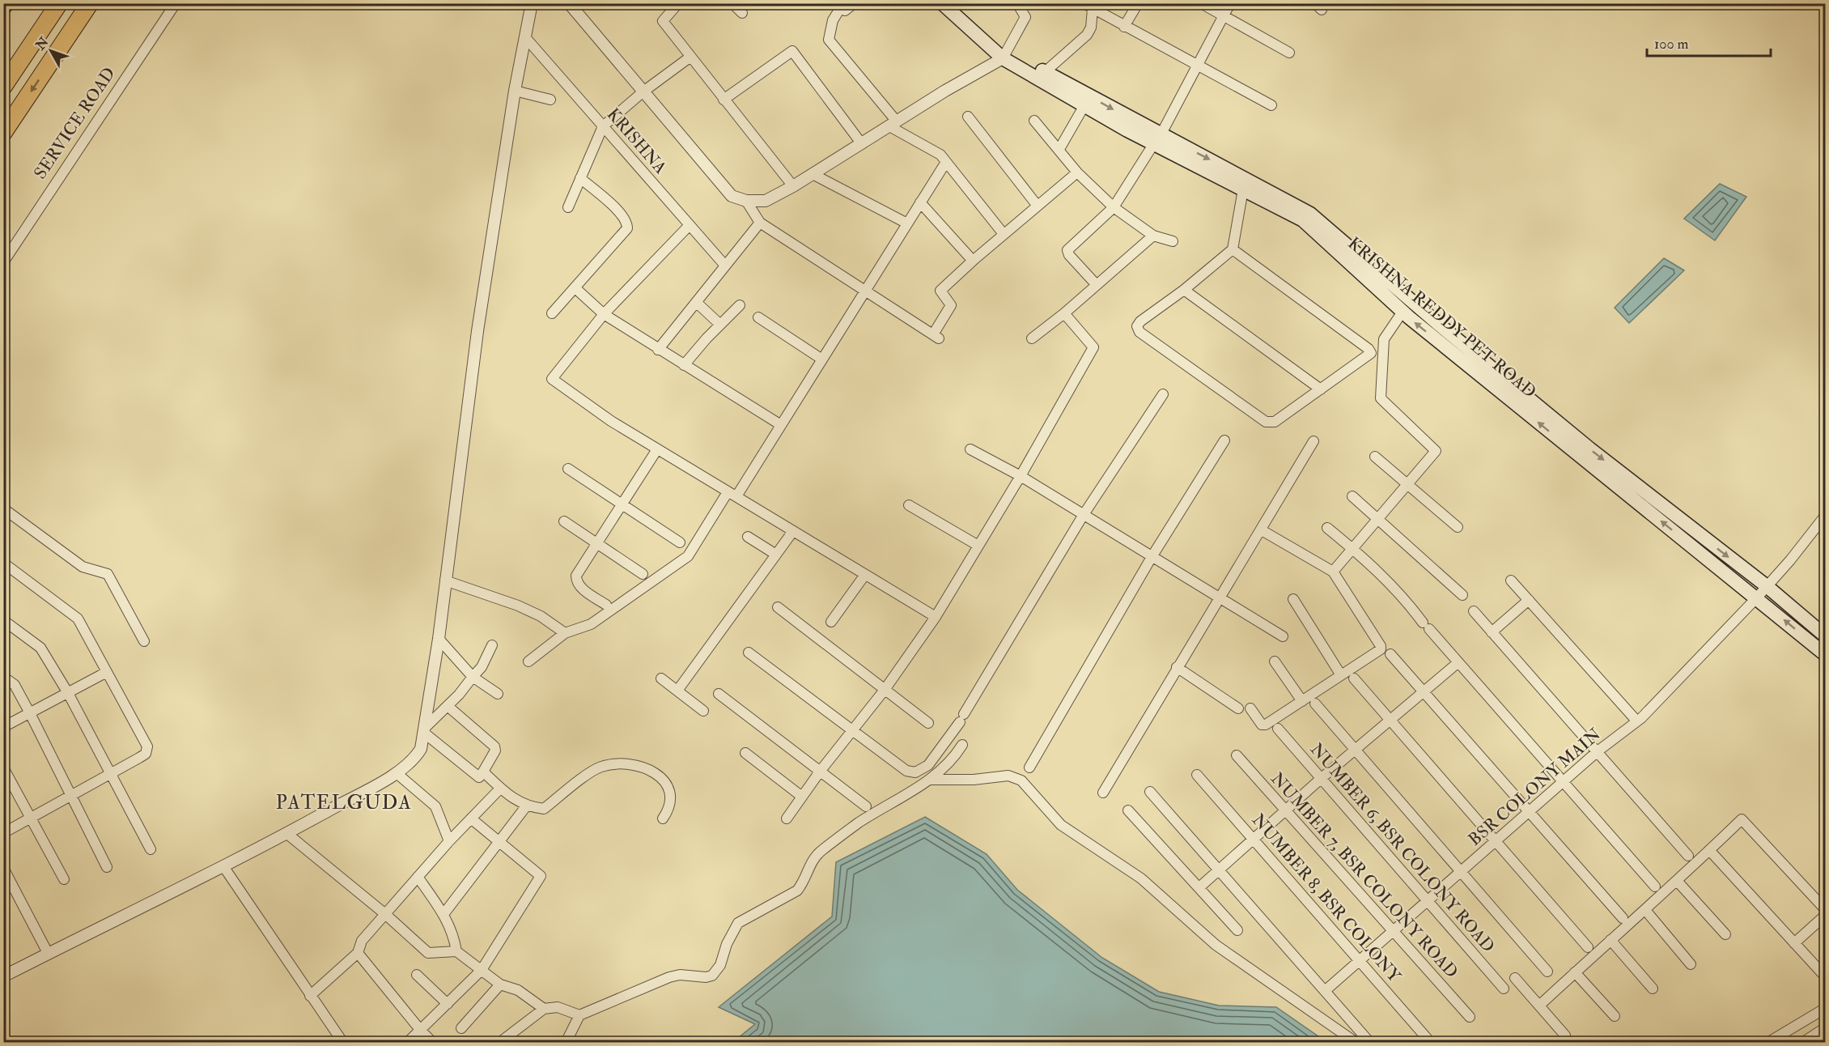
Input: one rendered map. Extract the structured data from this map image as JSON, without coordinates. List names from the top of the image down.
{
  "streets": {
    "main road": ["KRISHNA REDDY PET ROAD"],
    "street": [
      "SERVICE ROAD",
      "KRISHNA",
      "BSR COLONY MAIN",
      "NUMBER 6, BSR COLONY ROAD",
      "NUMBER 7, BSR COLONY ROAD",
      "NUMBER 8, BSR COLONY"
    ]
  },
  "crossings": [
    ["KRISHNA REDDY PET ROAD", "BSR COLONY MAIN"],
    ["BSR COLONY MAIN", "NUMBER 6, BSR COLONY ROAD"],
    ["BSR COLONY MAIN", "NUMBER 7, BSR COLONY ROAD"],
    ["BSR COLONY MAIN", "NUMBER 8, BSR COLONY"]
  ],
  "districts": ["PATELGUDA"],
  "scale_bar": "100 m",
  "north": "top left"
}
